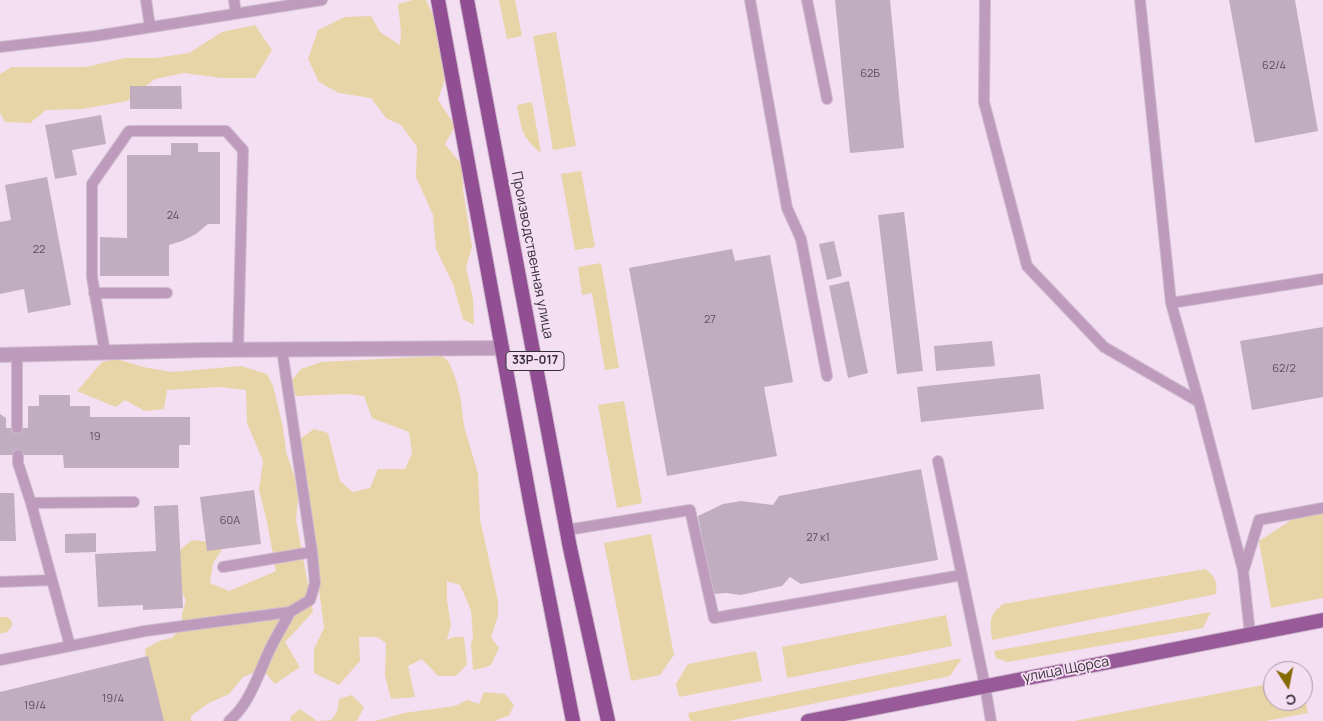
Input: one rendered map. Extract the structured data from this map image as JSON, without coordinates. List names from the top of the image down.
{
  "streets": {
    "highway": ["Производственная улица", "33Р-017"],
    "main road": ["улица Щорса"]
  },
  "house_numbers": [
    "62/4",
    "62Б",
    "24",
    "22",
    "27",
    "62/2",
    "19",
    "60А",
    "27 к1",
    "19/4",
    "19/4"
  ],
  "north": "bottom"
}
